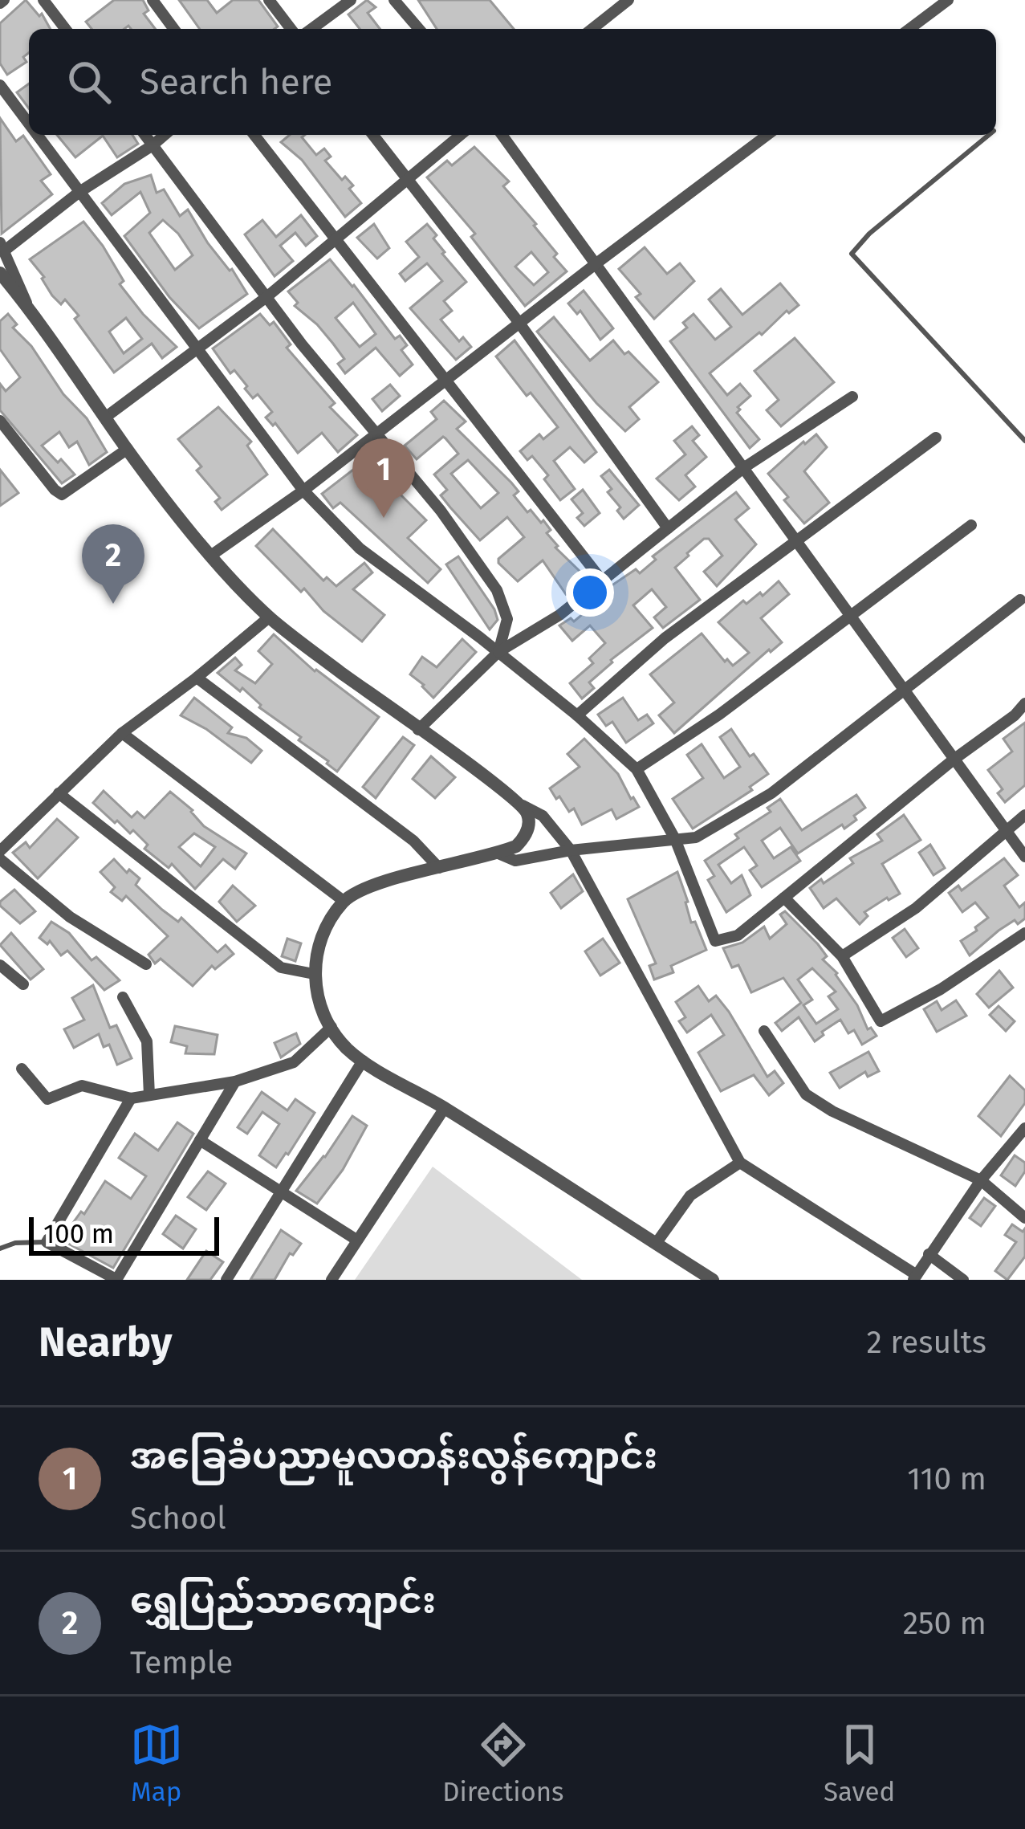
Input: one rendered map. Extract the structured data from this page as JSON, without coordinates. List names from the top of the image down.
{
  "scale_bar": "100 m",
  "page": {
    "search": "Search here",
    "pins": ["1", "2"],
    "scale": "100 m",
    "heading": ["Nearby", "2 results"],
    "list": [
      {
        "mark": "1",
        "name": "အခြေခံပညာမူလတန်းလွန်ကျောင်း",
        "note": "School",
        "value": "110 m"
      },
      {
        "mark": "2",
        "name": "ရွှေပြည်သာကျောင်း",
        "note": "Temple",
        "value": "250 m"
      }
    ],
    "nav": ["Map", "Directions", "Saved"]
  }
}
